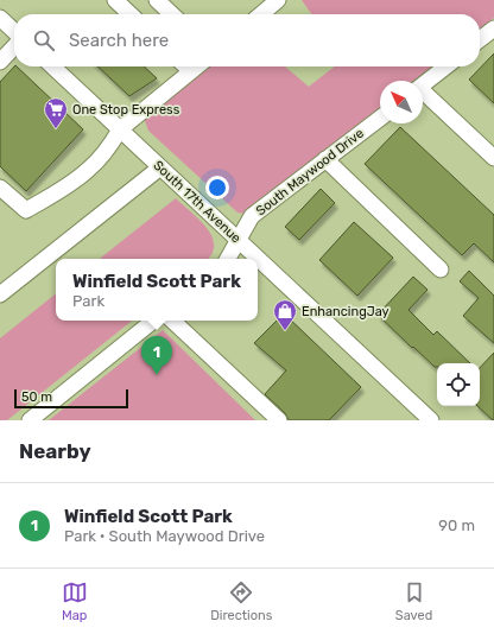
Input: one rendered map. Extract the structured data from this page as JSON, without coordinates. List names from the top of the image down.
{
  "streets": {
    "street": ["South Maywood Drive", "South 17th Avenue"]
  },
  "crossings": [
    ["South Maywood Drive", "South 17th Avenue"]
  ],
  "places": {
    "supermarket": ["One Stop Express"],
    "shop": ["EnhancingJay"]
  },
  "scale_bar": "50 m",
  "north": "top left",
  "page": {
    "search": "Search here",
    "popup": ["Winfield Scott Park", "Park"],
    "pins": "1",
    "scale": "50 m",
    "heading": "Nearby",
    "list": [
      {
        "mark": "1",
        "name": "Winfield Scott Park",
        "note": "Park · South Maywood Drive",
        "value": "90 m"
      }
    ],
    "nav": ["Map", "Directions", "Saved"]
  }
}
